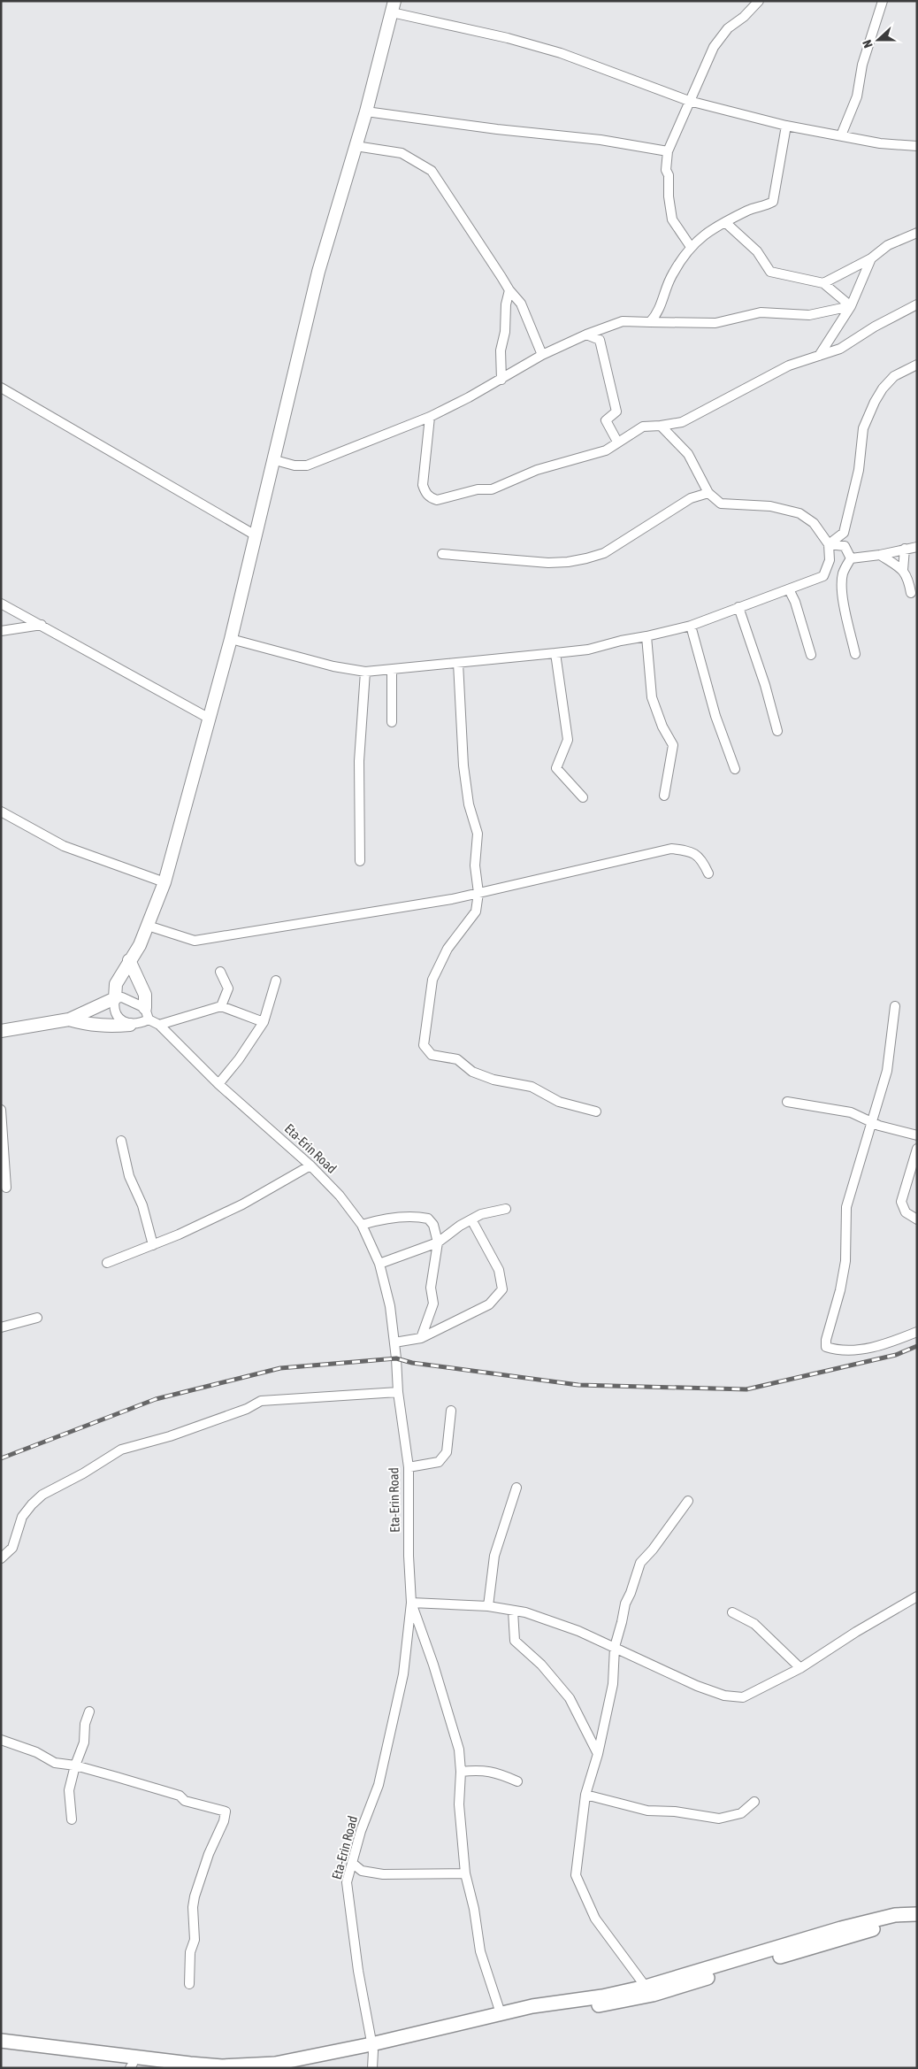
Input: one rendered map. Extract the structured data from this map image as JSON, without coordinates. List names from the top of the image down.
{
  "streets": {
    "street": ["Eta-Erin Road"]
  },
  "north": "left"
}
